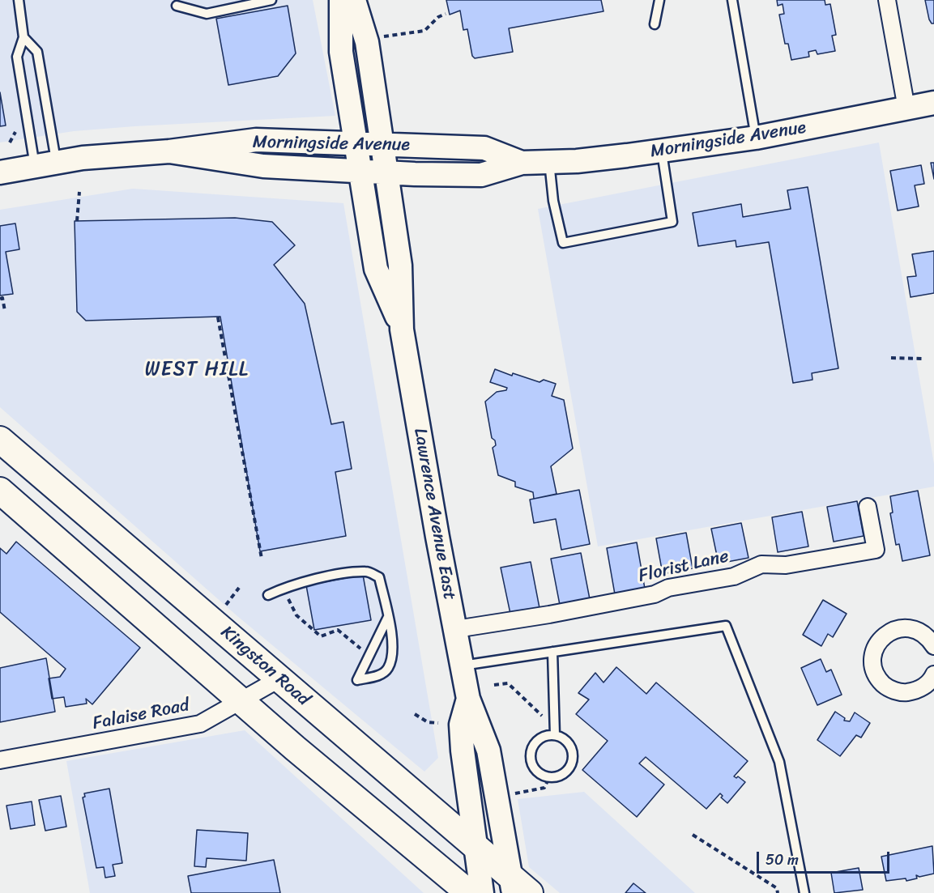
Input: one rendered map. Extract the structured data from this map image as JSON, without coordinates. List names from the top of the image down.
{
  "streets": {
    "main road": ["Morningside Avenue", "Lawrence Avenue East", "Kingston Road"],
    "street": ["Florist Lane", "Falaise Road"]
  },
  "crossings": [
    ["Morningside Avenue", "Lawrence Avenue East"],
    ["Lawrence Avenue East", "Florist Lane"],
    ["Lawrence Avenue East", "Kingston Road"],
    ["Kingston Road", "Falaise Road"]
  ],
  "districts": ["WEST HILL"],
  "scale_bar": "50 m"
}
